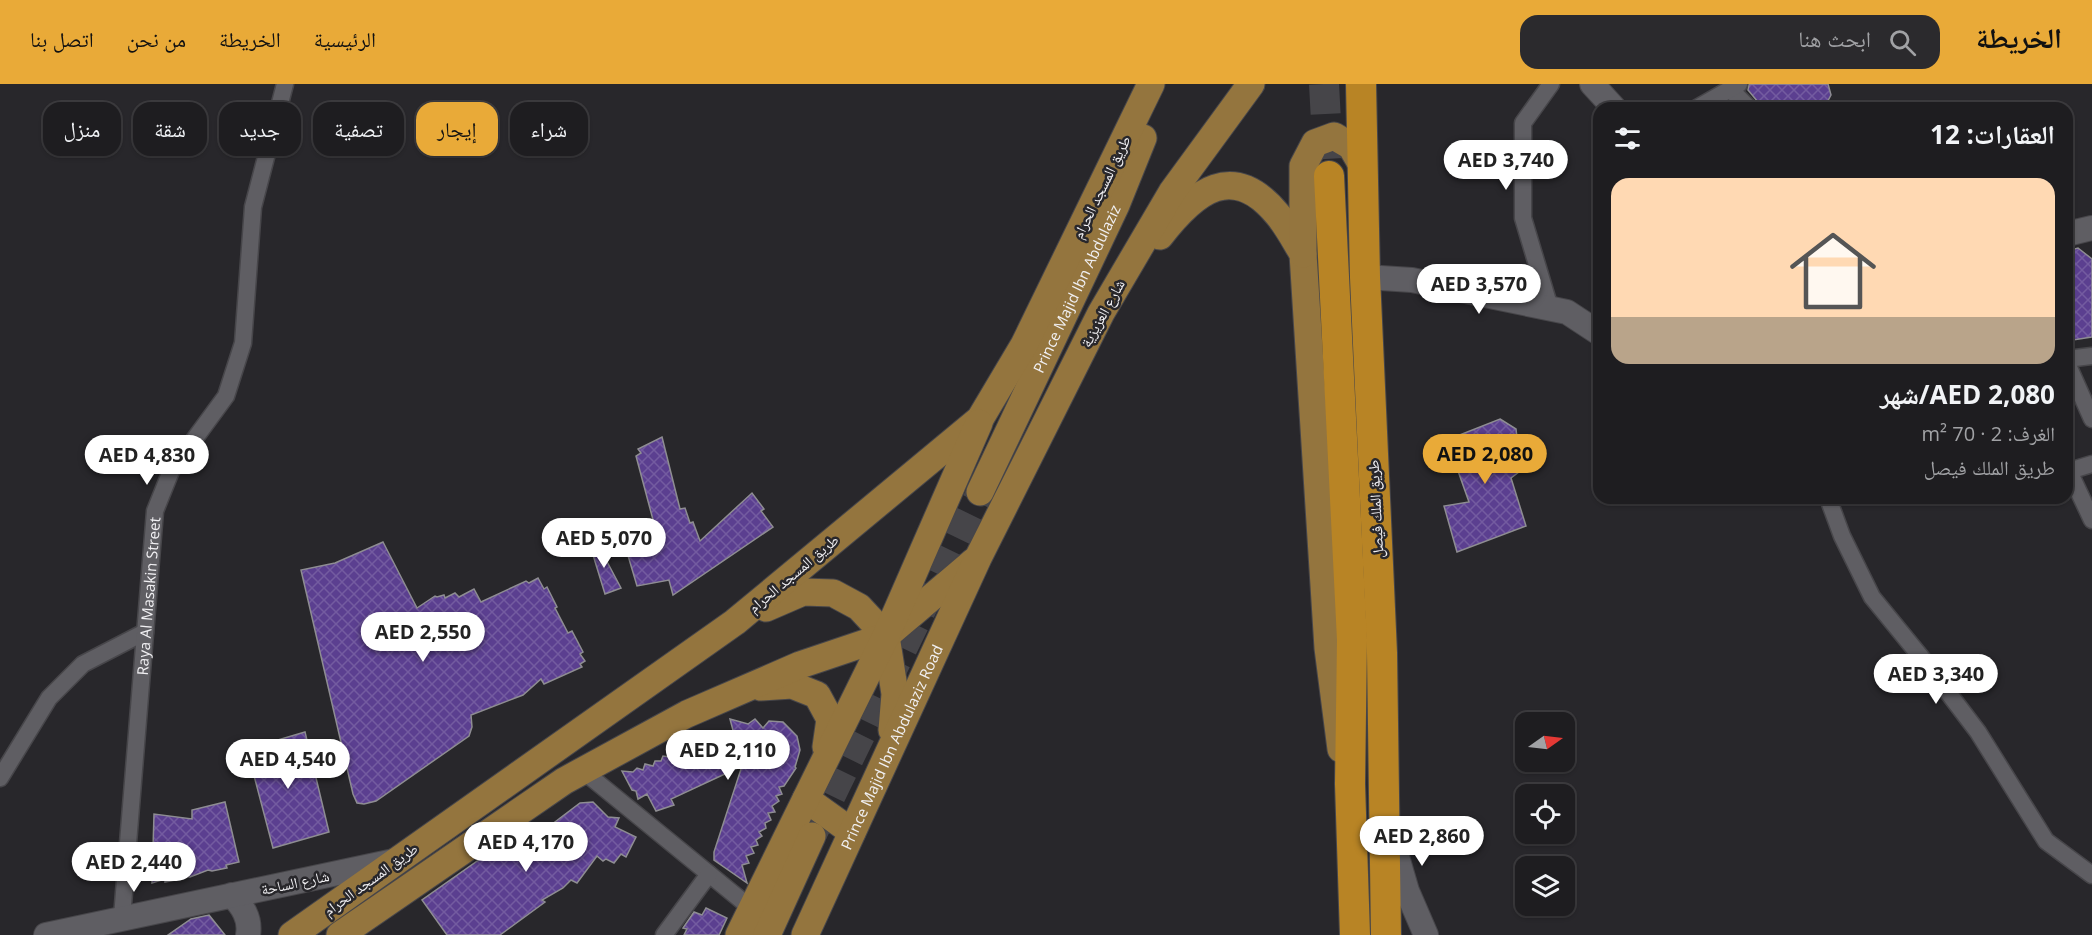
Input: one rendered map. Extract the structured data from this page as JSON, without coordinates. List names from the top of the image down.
{
  "streets": {
    "highway": ["طريق الملك فيصل"],
    "main road": [
      "طريق المسجد الحرام",
      "Prince Majid Ibn Abdulaziz",
      "شارع العزيزية",
      "Prince Majid Ibn Abdulaziz Road"
    ],
    "street": ["Raya Al Masakin Street", "شارع الساحة"]
  },
  "crossings": [
    ["طريق المسجد الحرام", "شارع العزيزية"],
    ["طريق المسجد الحرام", "Prince Majid Ibn Abdulaziz Road"],
    ["طريق المسجد الحرام", "شارع الساحة"],
    ["شارع العزيزية", "Prince Majid Ibn Abdulaziz Road"],
    ["Raya Al Masakin Street", "شارع الساحة"]
  ],
  "north": "right",
  "page": {
    "header": "الخريطة",
    "search": "ابحث هنا",
    "nav": [
      "الرئيسية",
      "الخريطة",
      "من نحن",
      "اتصل بنا"
    ],
    "chip": [
      "شراء",
      "إيجار",
      "تصفية",
      "جديد",
      "شقة",
      "منزل"
    ],
    "heading": "العقارات: 12",
    "price": [
      "AED 3,740",
      "AED 3,570",
      "AED 2,080",
      "AED 4,830",
      "AED 5,070",
      "AED 2,550",
      "AED 3,340",
      "AED 2,110",
      "AED 4,540",
      "AED 2,860",
      "AED 4,170",
      "AED 2,440"
    ],
    "list": [
      {
        "name": "AED 2,080/شهر",
        "note": "الغرف: 2 · 70 m² · طريق الملك فيصل"
      }
    ]
  }
}
